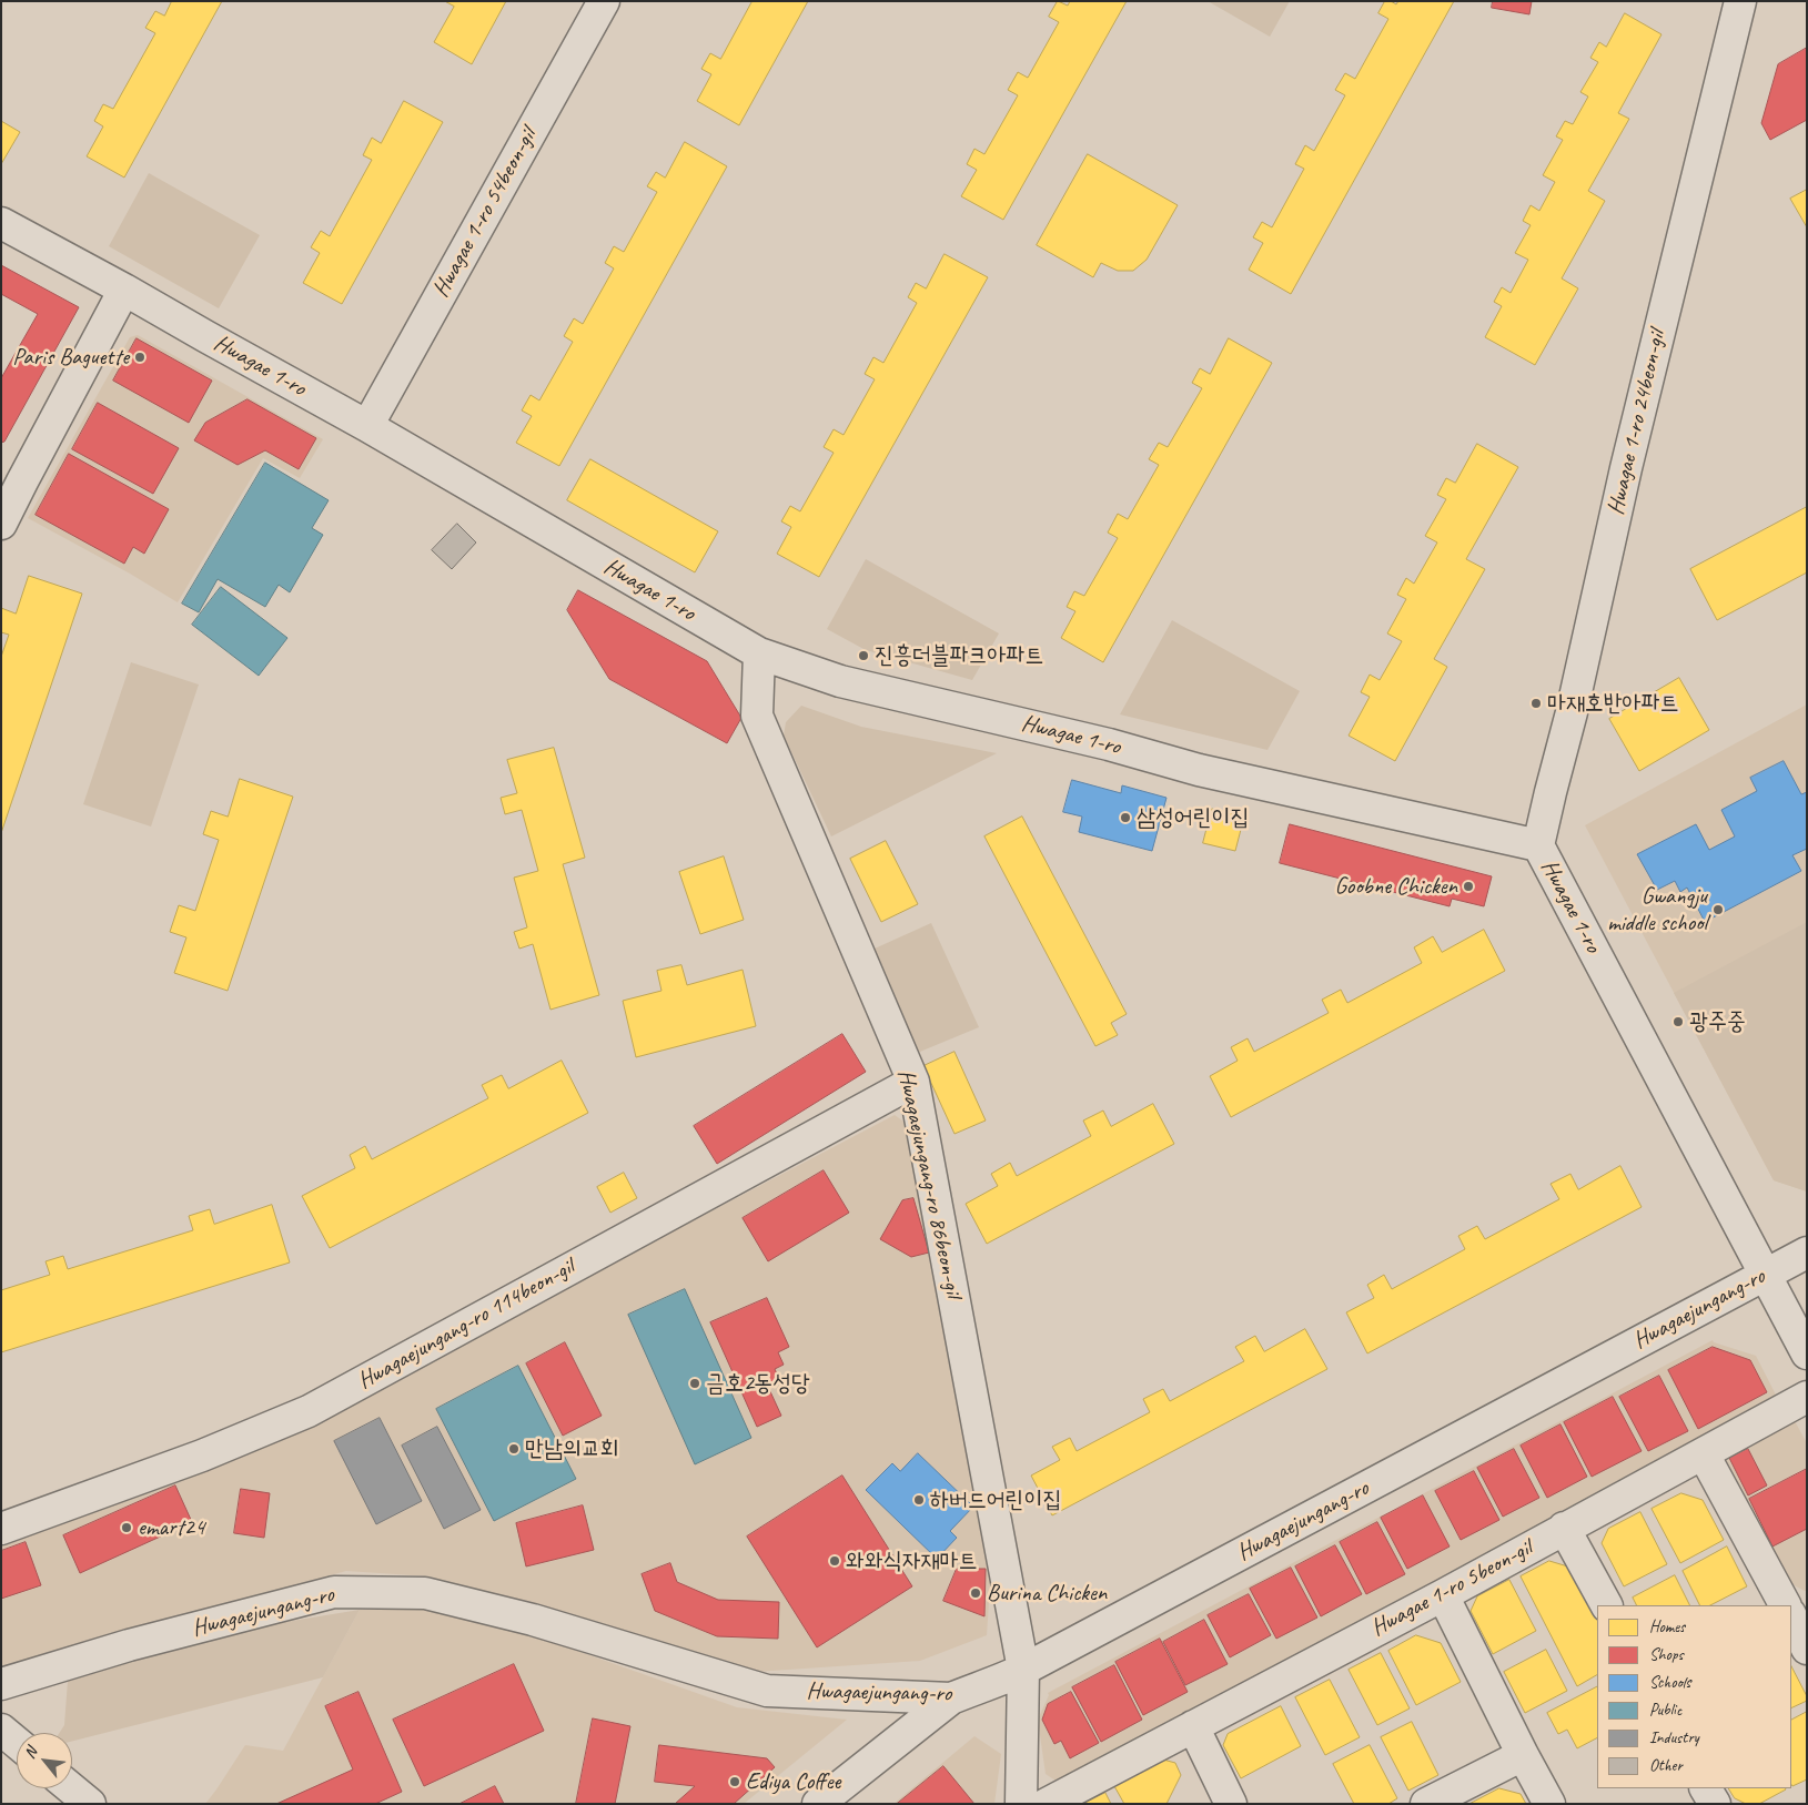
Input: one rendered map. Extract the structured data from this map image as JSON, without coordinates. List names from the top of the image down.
{
  "streets": {
    "street": [
      "Hwagae 1-ro 54beon-gil",
      "Hwagae 1-ro",
      "Hwagae 1-ro 24beon-gil",
      "Hwagaejungang-ro 86beon-gil",
      "Hwagaejungang-ro",
      "Hwagaejungang-ro 114beon-gil",
      "Hwagae 1-ro 5beon-gil"
    ]
  },
  "crossings": [
    ["Hwagae 1-ro 54beon-gil", "Hwagae 1-ro"],
    ["Hwagae 1-ro", "Hwagae 1-ro 24beon-gil"],
    ["Hwagae 1-ro", "Hwagaejungang-ro 86beon-gil"],
    ["Hwagae 1-ro", "Hwagaejungang-ro"],
    ["Hwagaejungang-ro 86beon-gil", "Hwagaejungang-ro"],
    ["Hwagaejungang-ro 86beon-gil", "Hwagaejungang-ro 114beon-gil"]
  ],
  "places": [
    "Paris Baguette",
    "진흥더블파크아파트",
    "마재호반아파트",
    "삼성어린이집",
    "Goobne Chicken",
    "Gwangju middle school",
    "광주중",
    "금호2동성당",
    "만남의교회",
    "하버드어린이집",
    "emart24",
    "와와식자재마트",
    "Burina Chicken",
    "Ediya Coffee"
  ],
  "legend": [
    "Homes",
    "Shops",
    "Schools",
    "Public",
    "Industry",
    "Other"
  ],
  "north": "top left"
}
